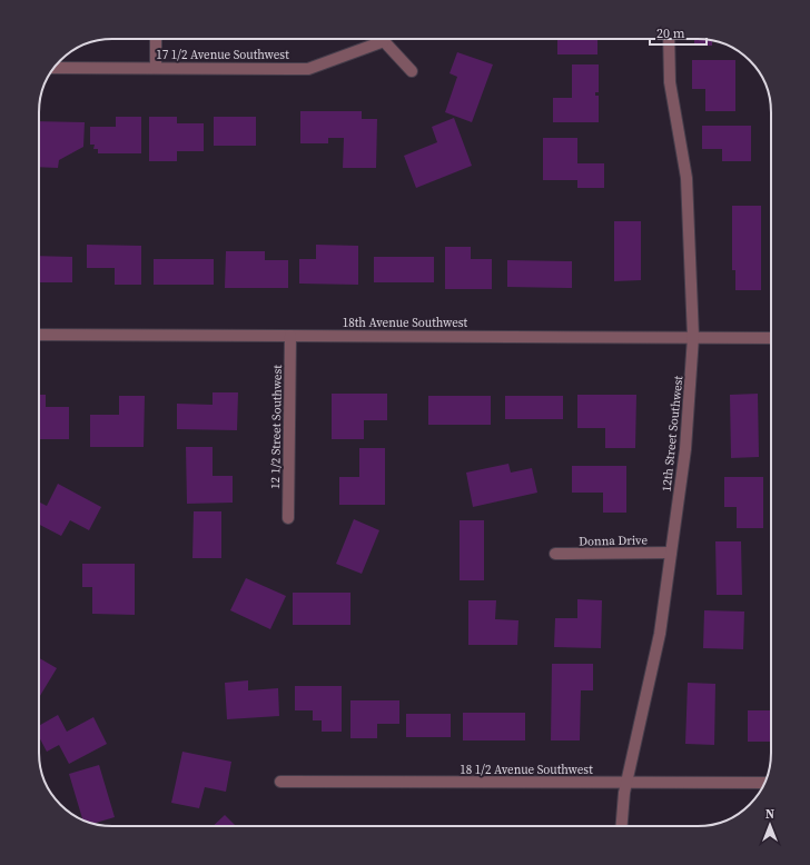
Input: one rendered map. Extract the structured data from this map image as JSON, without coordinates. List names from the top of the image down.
{
  "streets": {
    "street": [
      "17 1/2 Avenue Southwest",
      "18th Avenue Southwest",
      "12 1/2 Street Southwest",
      "12th Street Southwest",
      "Donna Drive",
      "18 1/2 Avenue Southwest"
    ]
  },
  "crossings": [
    ["18th Avenue Southwest", "12 1/2 Street Southwest"],
    ["18th Avenue Southwest", "12th Street Southwest"],
    ["12th Street Southwest", "Donna Drive"],
    ["12th Street Southwest", "18 1/2 Avenue Southwest"]
  ],
  "scale_bar": "20 m",
  "north": "top"
}
